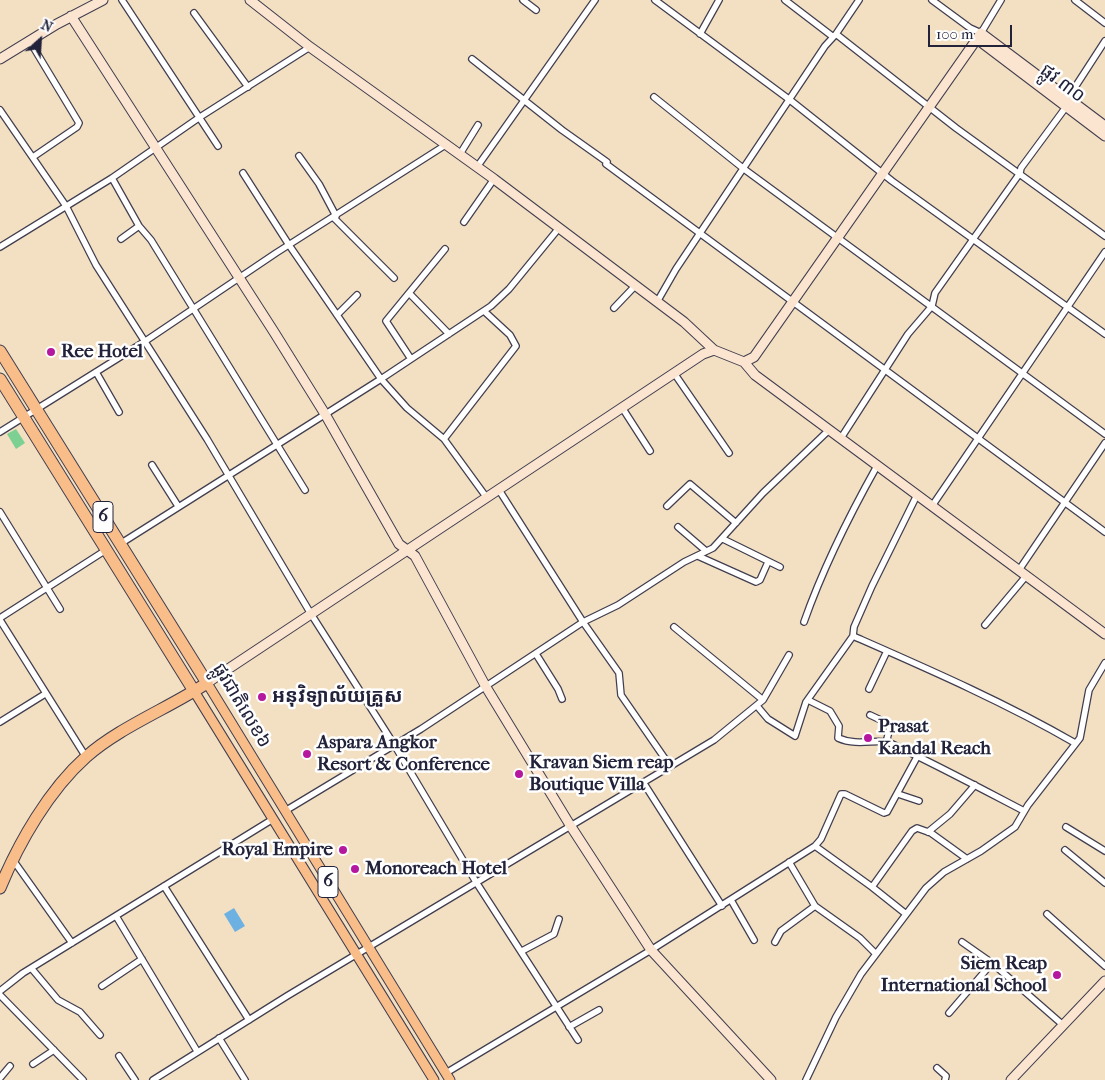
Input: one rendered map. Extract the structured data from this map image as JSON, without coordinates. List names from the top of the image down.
{
  "streets": {
    "highway": ["6", "ផ្លូវជាតិលេខ៦"],
    "street": ["ផ្លូវ ៣០"]
  },
  "places": [
    "Ree Hotel",
    "អនុវិទ្យាល័យគ្រួស",
    "Prasat Kandal Reach",
    "Aspara Angkor Resort & Conference",
    "Kravan Siem reap Boutique Villa",
    "Royal Empire",
    "Monoreach Hotel",
    "Siem Reap International School"
  ],
  "scale_bar": "100 m",
  "north": "top right"
}
